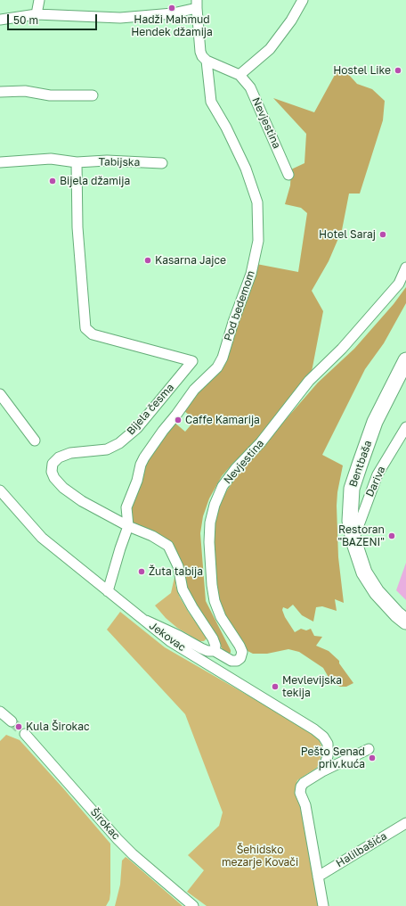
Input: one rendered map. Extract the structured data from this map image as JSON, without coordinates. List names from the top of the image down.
{
  "streets": {
    "main road": ["Bentbaša"],
    "street": [
      "Nevjestina",
      "Tabijska",
      "Pod bedemom",
      "Bijela česma",
      "Dariva",
      "Jekovac",
      "Širokac",
      "Halilbašića"
    ]
  },
  "crossings": [
    ["Nevjestina", "Pod bedemom"],
    ["Nevjestina", "Bijela česma"],
    ["Nevjestina", "Jekovac"],
    ["Tabijska", "Bijela česma"],
    ["Pod bedemom", "Bijela česma"],
    ["Pod bedemom", "Jekovac"],
    ["Bentbaša", "Dariva"]
  ],
  "parks": ["Šehidsko mezarje Kovači"],
  "places": [
    "Hadži Mahmud Hendek džamija",
    "Hostel Like",
    "Bijela džamija",
    "Hotel Saraj",
    "Kasarna Jajce",
    "Caffe Kamarija",
    "Restoran \"BAZENI\"",
    "Žuta tabija",
    "Mevlevijska tekija",
    "Kula Širokac",
    "Pešto Senad priv.kuća"
  ],
  "scale_bar": "50 m"
}
